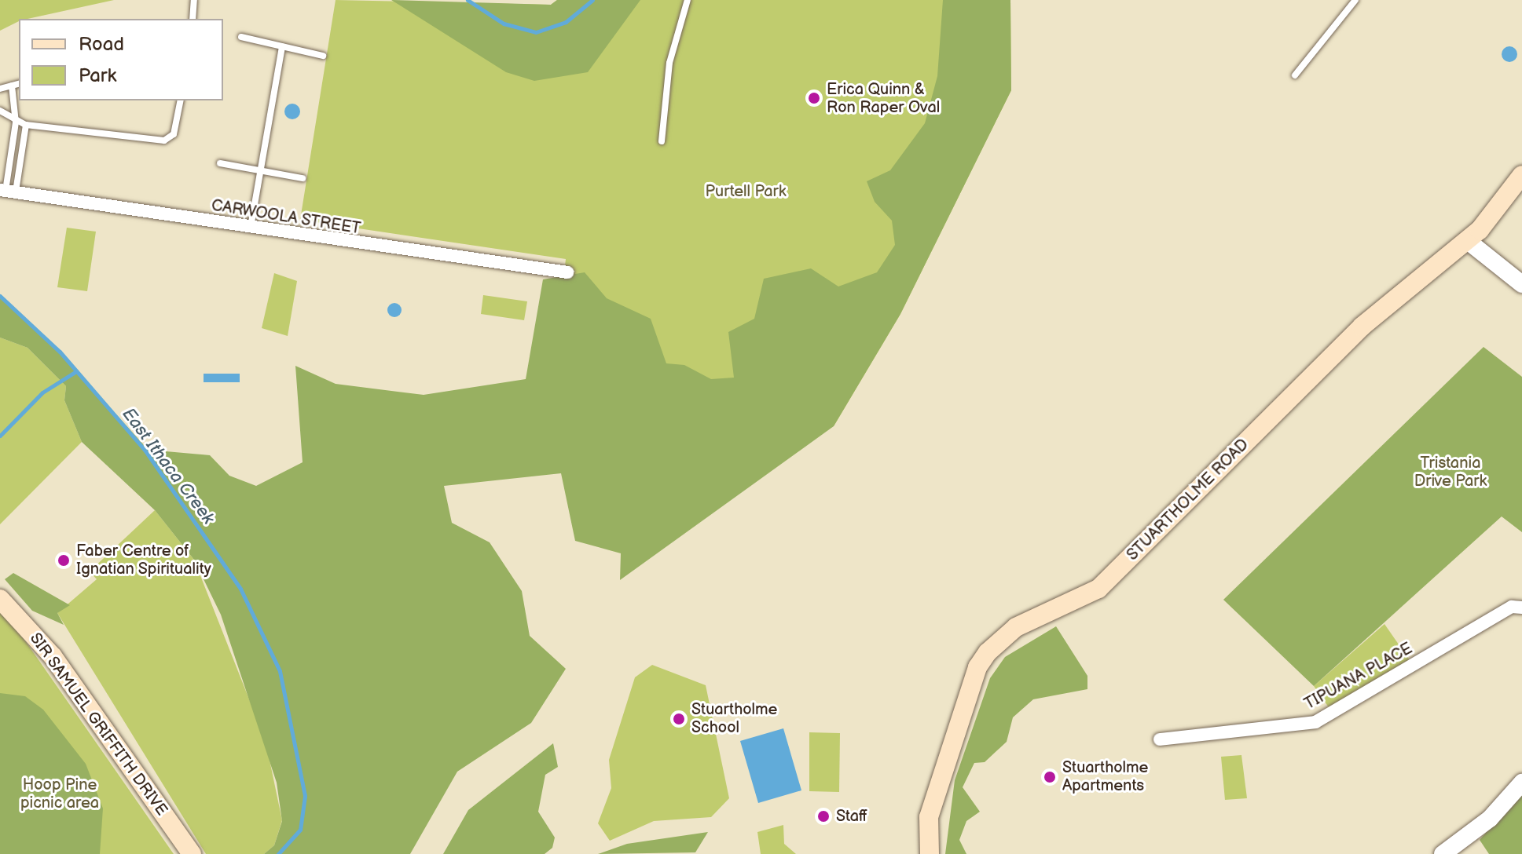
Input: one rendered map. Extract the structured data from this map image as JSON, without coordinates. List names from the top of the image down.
{
  "streets": {
    "main road": ["STUARTHOLME ROAD", "SIR SAMUEL GRIFFITH DRIVE"],
    "street": ["CARWOOLA STREET", "TIPUANA PLACE"]
  },
  "water": ["East Ithaca Creek"],
  "parks": ["Purtell Park", "Tristania Drive Park", "Hoop Pine picnic area"],
  "places": [
    "Erica Quinn & Ron Raper Oval",
    "Faber Centre of Ignatian Spirituality",
    "Stuartholme School",
    "Stuartholme Apartments",
    "Staff"
  ],
  "legend": ["Road", "Park"]
}
